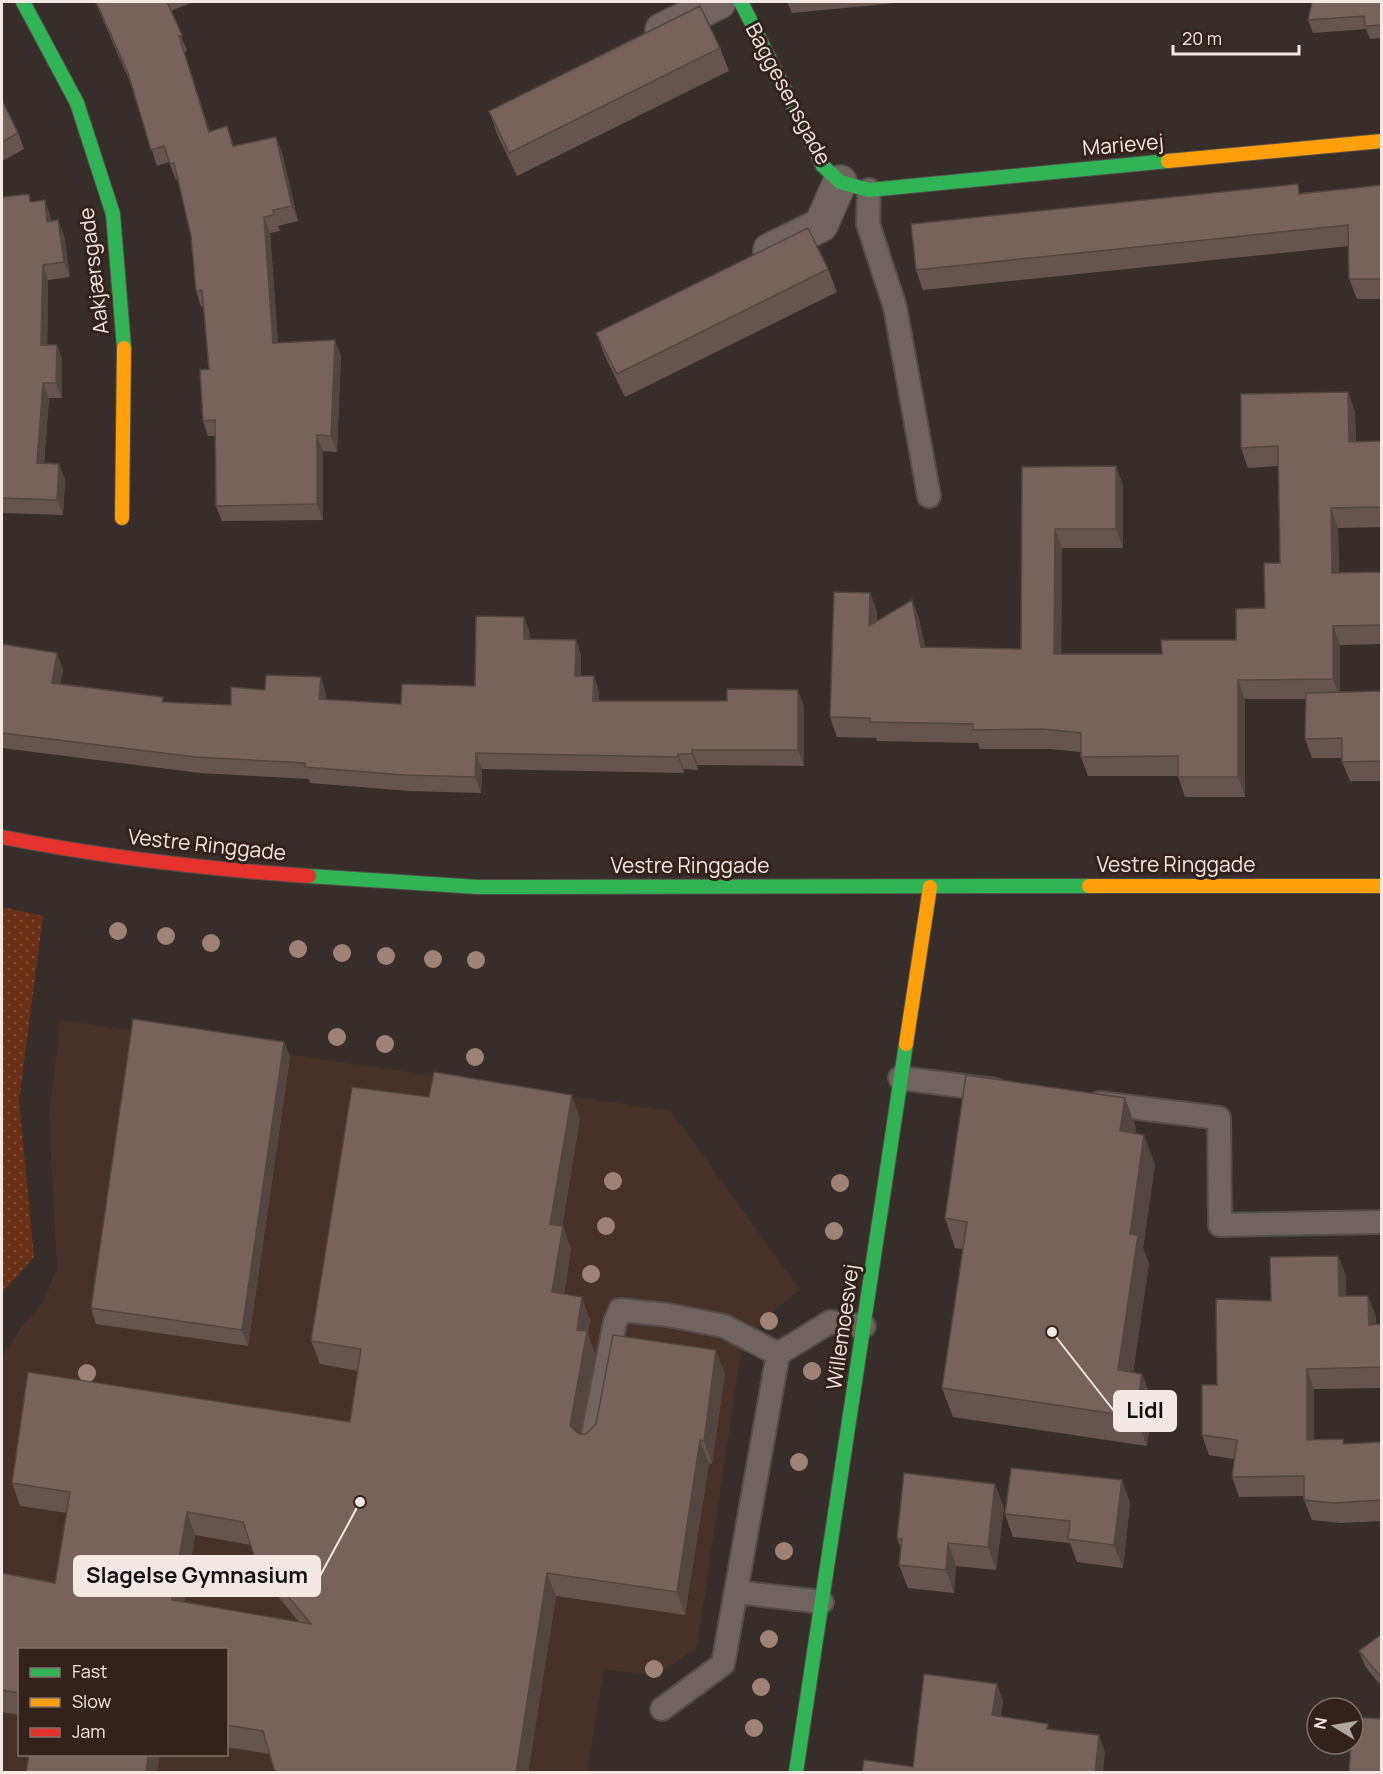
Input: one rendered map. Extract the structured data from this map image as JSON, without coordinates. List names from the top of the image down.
{
  "streets": {
    "street": [
      "Baggesensgade",
      "Marievej",
      "Aakjærsgade",
      "Vestre Ringgade",
      "Willemoesvej"
    ]
  },
  "crossings": [
    ["Baggesensgade", "Marievej"],
    ["Vestre Ringgade", "Willemoesvej"]
  ],
  "places": ["Lidl", "Slagelse Gymnasium"],
  "legend": ["Fast", "Slow", "Jam"],
  "scale_bar": "20 m",
  "north": "left"
}
